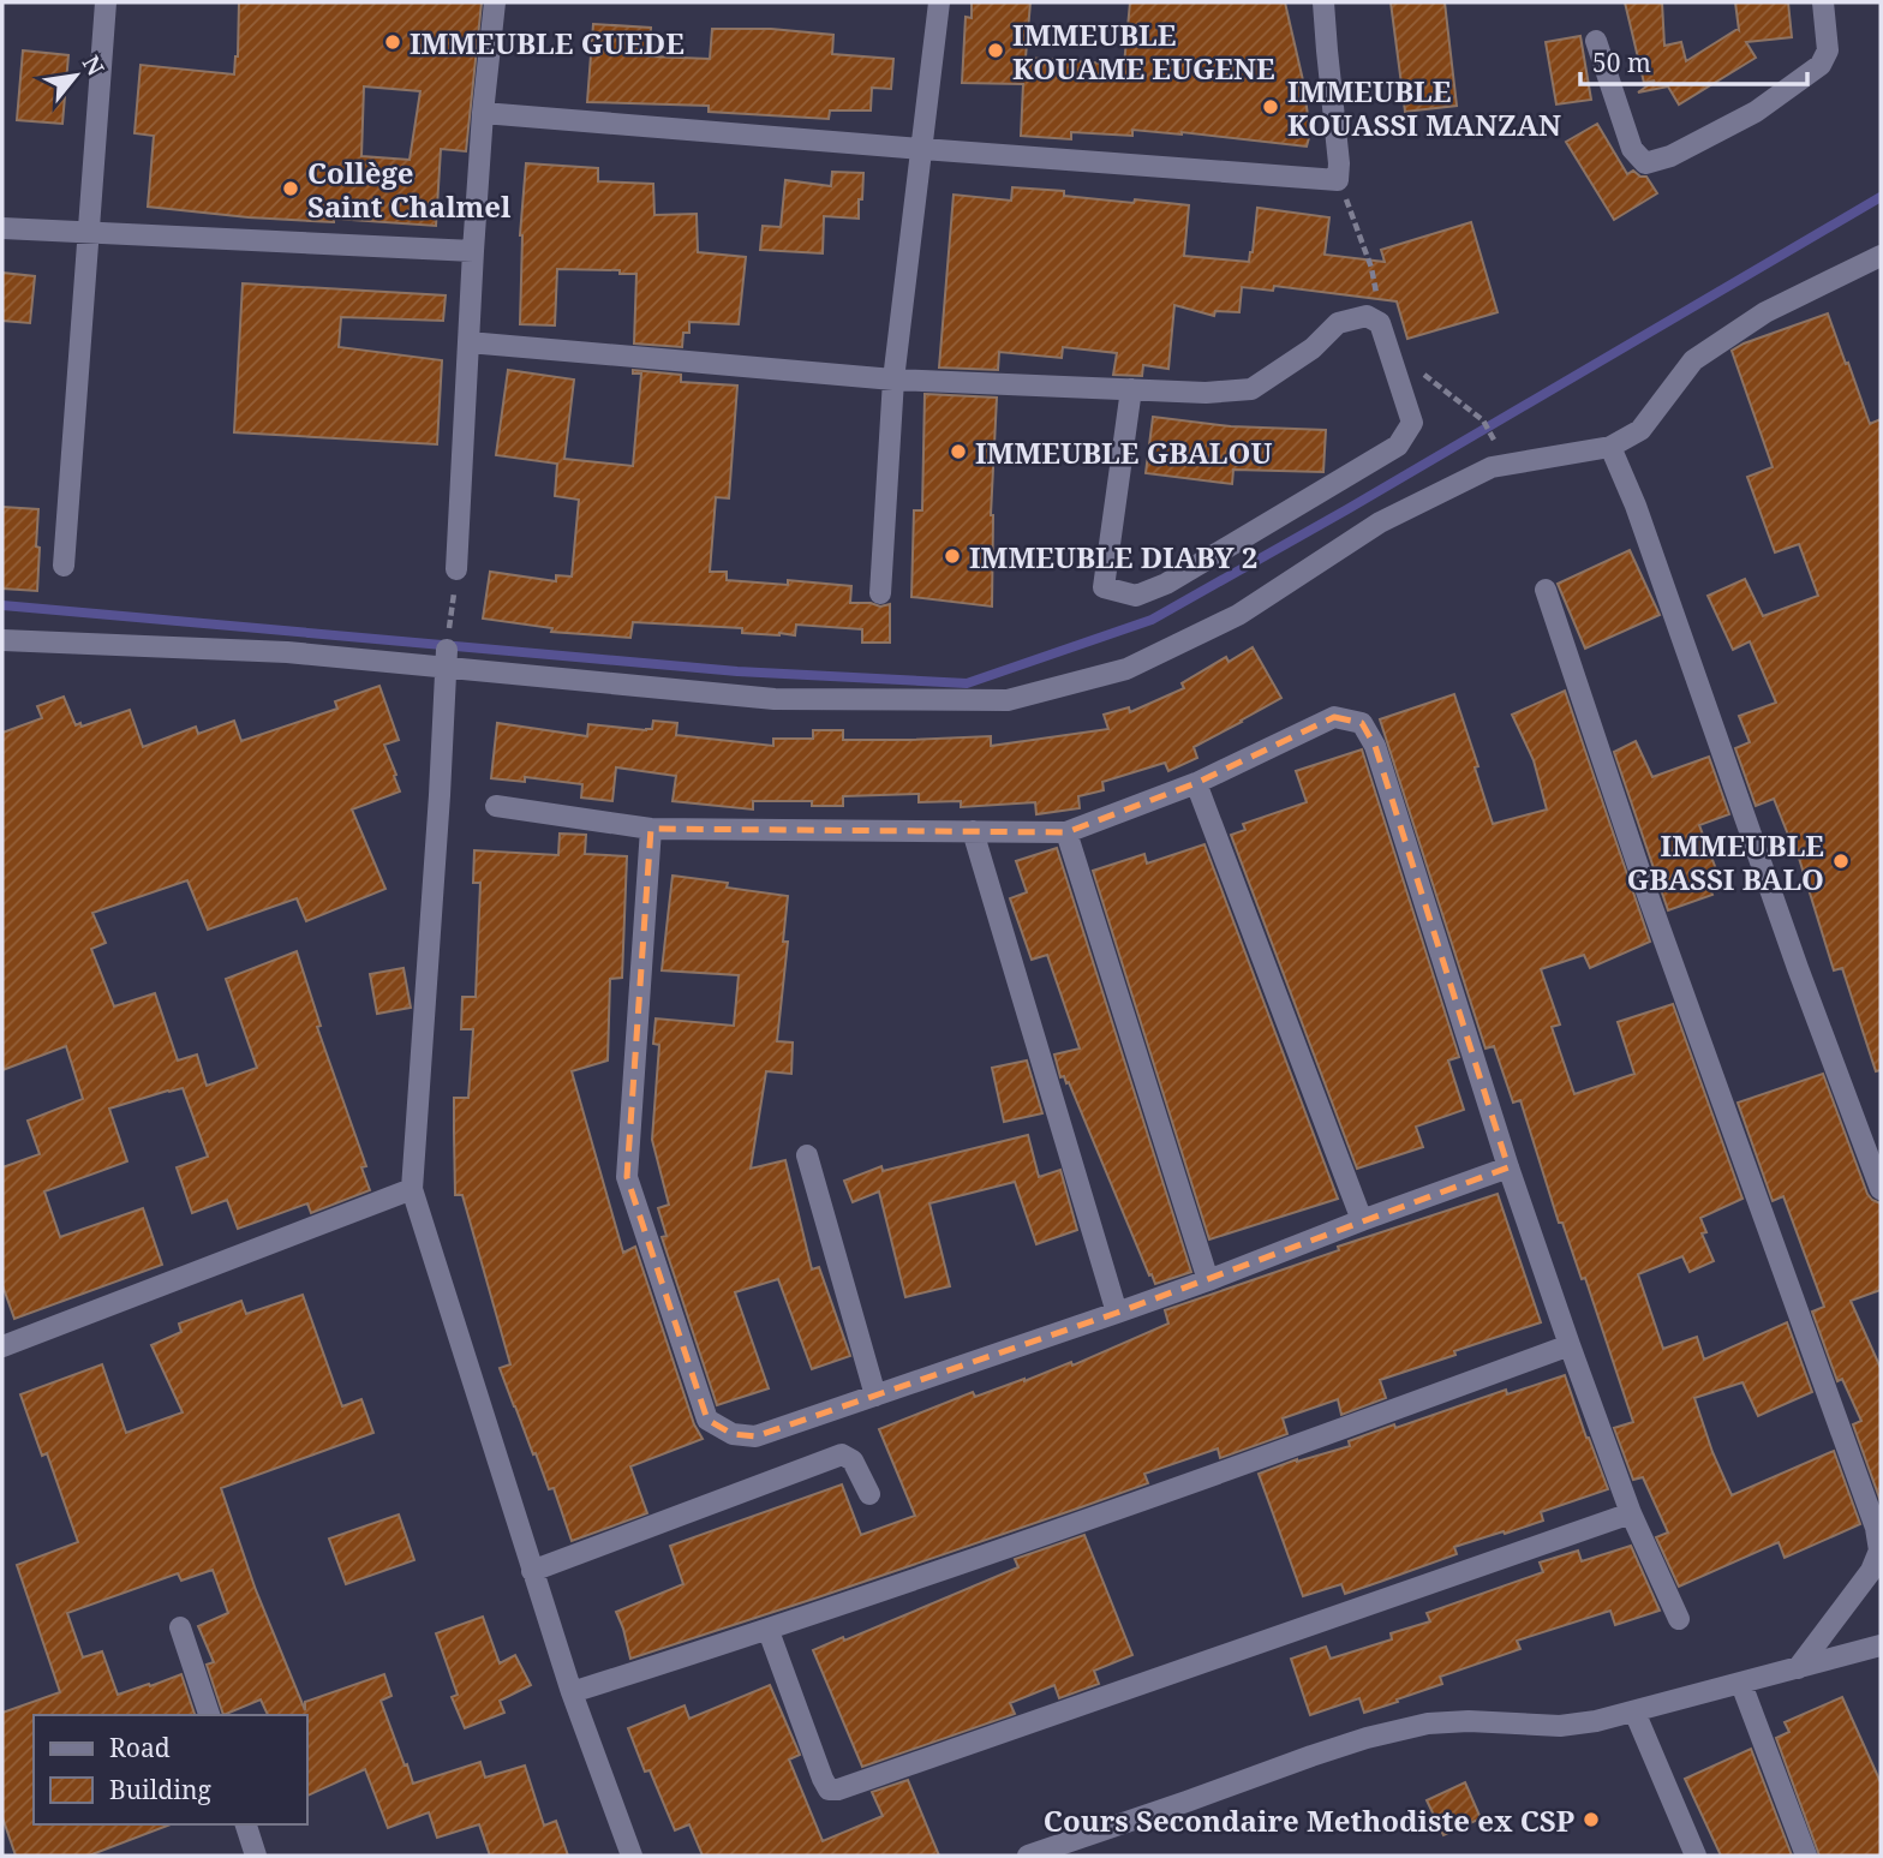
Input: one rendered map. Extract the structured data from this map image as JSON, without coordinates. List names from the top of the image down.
{
  "places": [
    "IMMEUBLE GUEDE",
    "IMMEUBLE KOUAME EUGENE",
    "IMMEUBLE KOUASSI MANZAN",
    "Collège Saint Chalmel",
    "IMMEUBLE GBALOU",
    "IMMEUBLE DIABY 2",
    "IMMEUBLE GBASSI BALO",
    "Cours Secondaire Methodiste ex CSP"
  ],
  "legend": ["Road", "Building"],
  "scale_bar": "50 m",
  "north": "top right"
}
